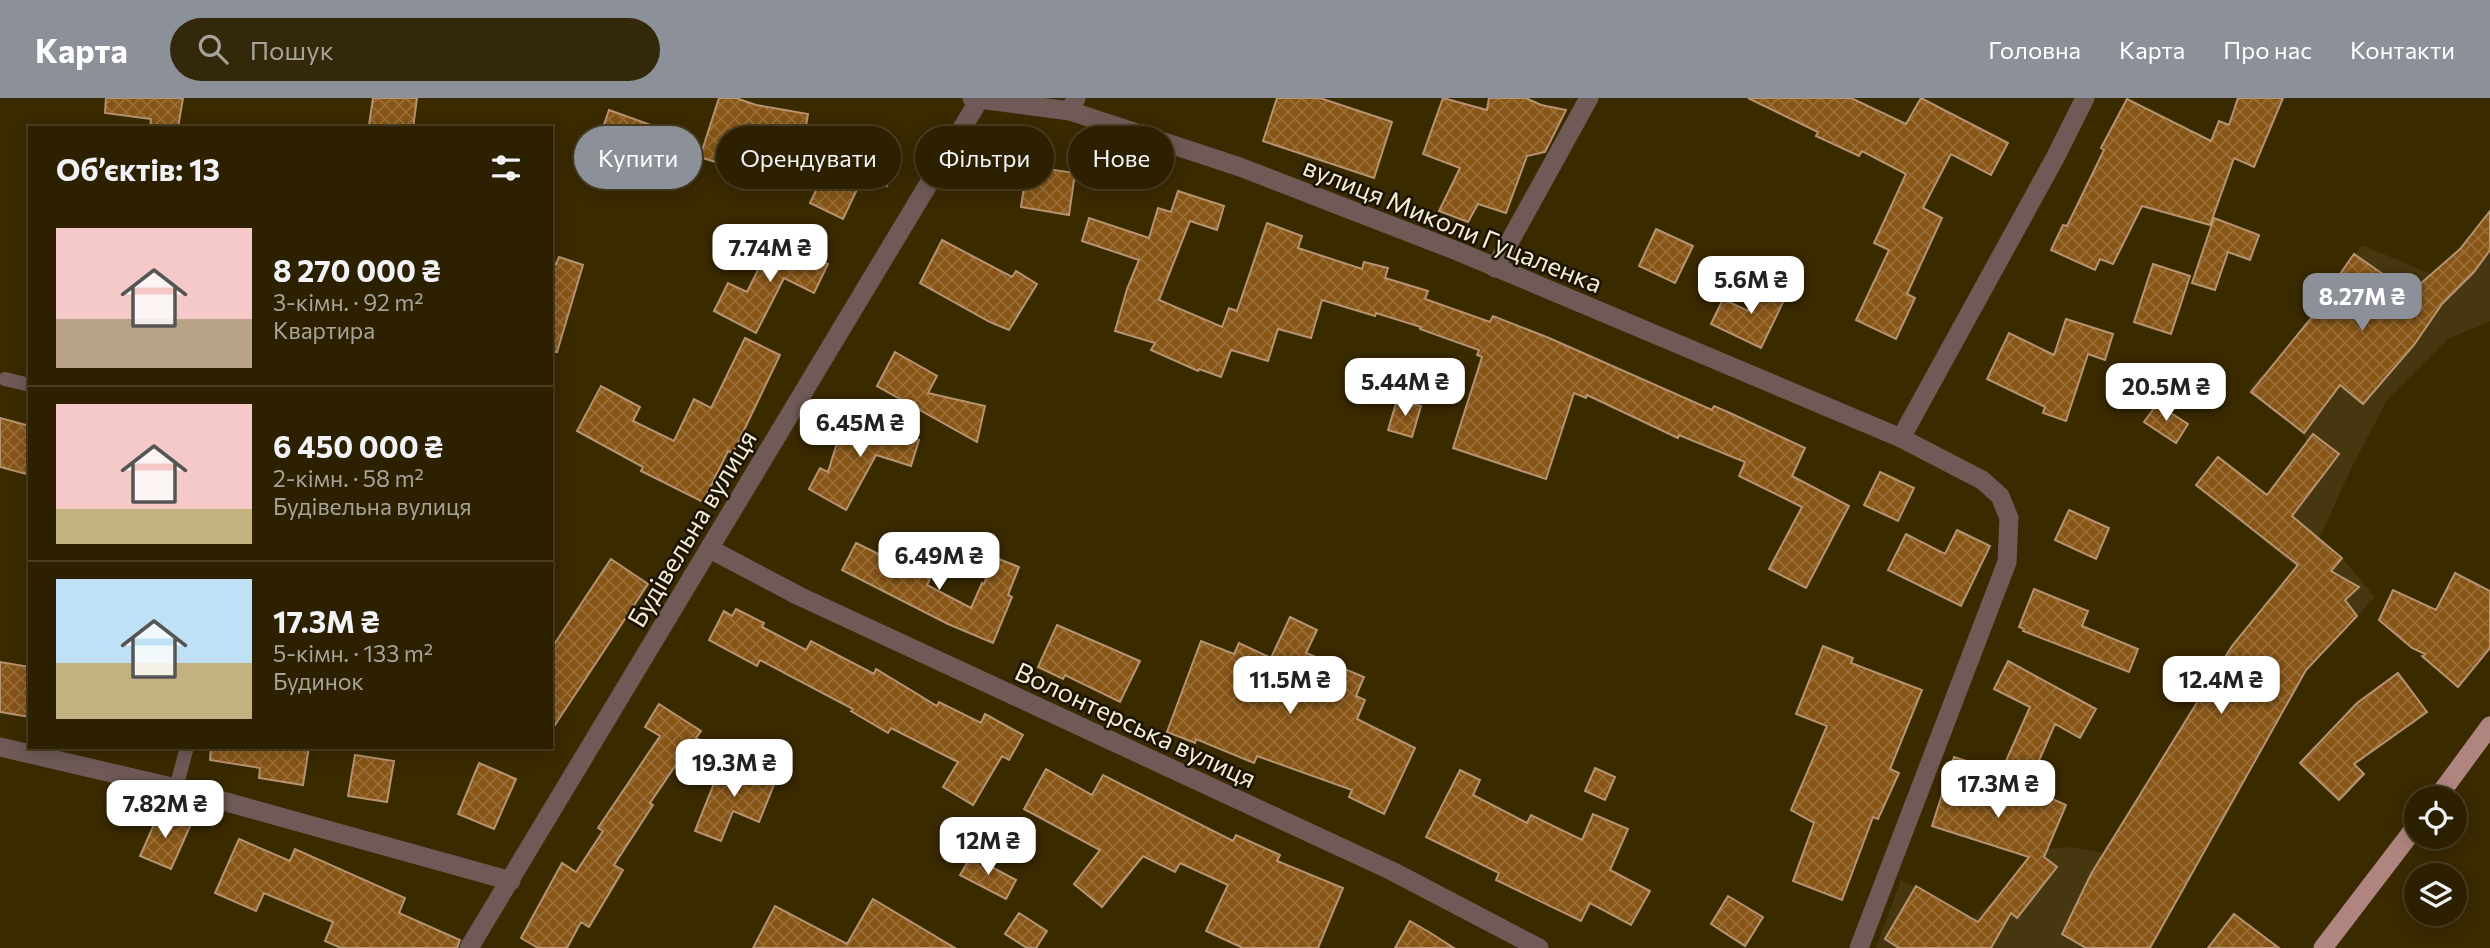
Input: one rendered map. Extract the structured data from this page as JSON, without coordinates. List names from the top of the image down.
{
  "streets": {
    "street": ["вулиця Миколи Гуцаленка", "Будівельна вулиця", "Волонтерська вулиця"]
  },
  "crossings": [
    ["вулиця Миколи Гуцаленка", "Будівельна вулиця"],
    ["Будівельна вулиця", "Волонтерська вулиця"]
  ],
  "page": {
    "header": "Карта",
    "search": "Пошук",
    "nav": [
      "Головна",
      "Карта",
      "Про нас",
      "Контакти"
    ],
    "chip": [
      "Купити",
      "Орендувати",
      "Фільтри",
      "Нове"
    ],
    "heading": "Об’єктів: 13",
    "list": [
      {
        "name": "8 270 000 ₴",
        "note": "3-кімн. · 92 m² · Квартира"
      },
      {
        "name": "6 450 000 ₴",
        "note": "2-кімн. · 58 m² · Будівельна вулиця"
      },
      {
        "name": "17.3M ₴",
        "note": "5-кімн. · 133 m² · Будинок"
      }
    ],
    "price": [
      "7.74M ₴",
      "5.6M ₴",
      "8.27M ₴",
      "5.44M ₴",
      "20.5M ₴",
      "6.45M ₴",
      "6.49M ₴",
      "11.5M ₴",
      "12.4M ₴",
      "19.3M ₴",
      "17.3M ₴",
      "7.82M ₴",
      "12M ₴"
    ]
  }
}
